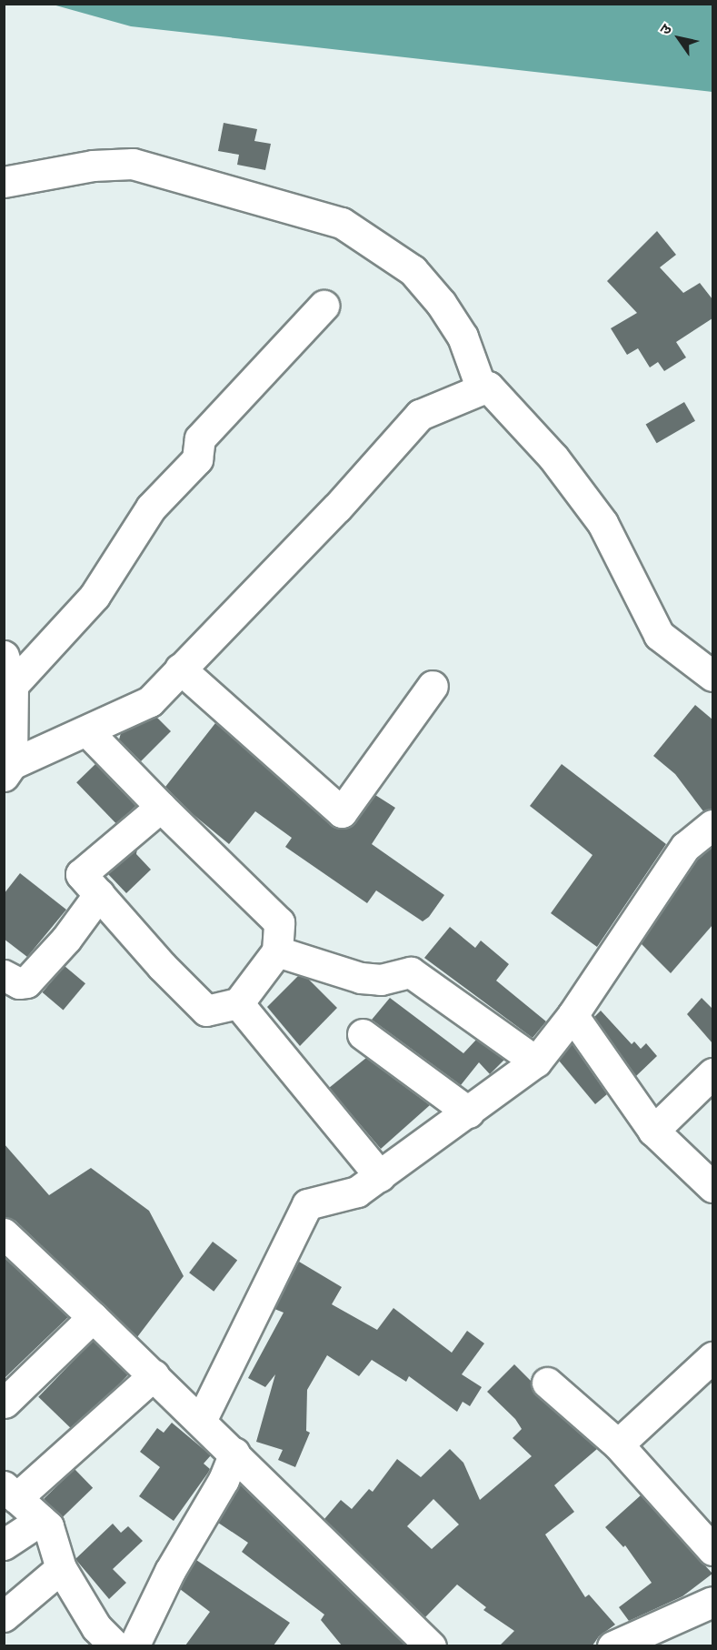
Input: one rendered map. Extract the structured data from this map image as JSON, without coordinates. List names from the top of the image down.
{
  "north": "top left"
}
